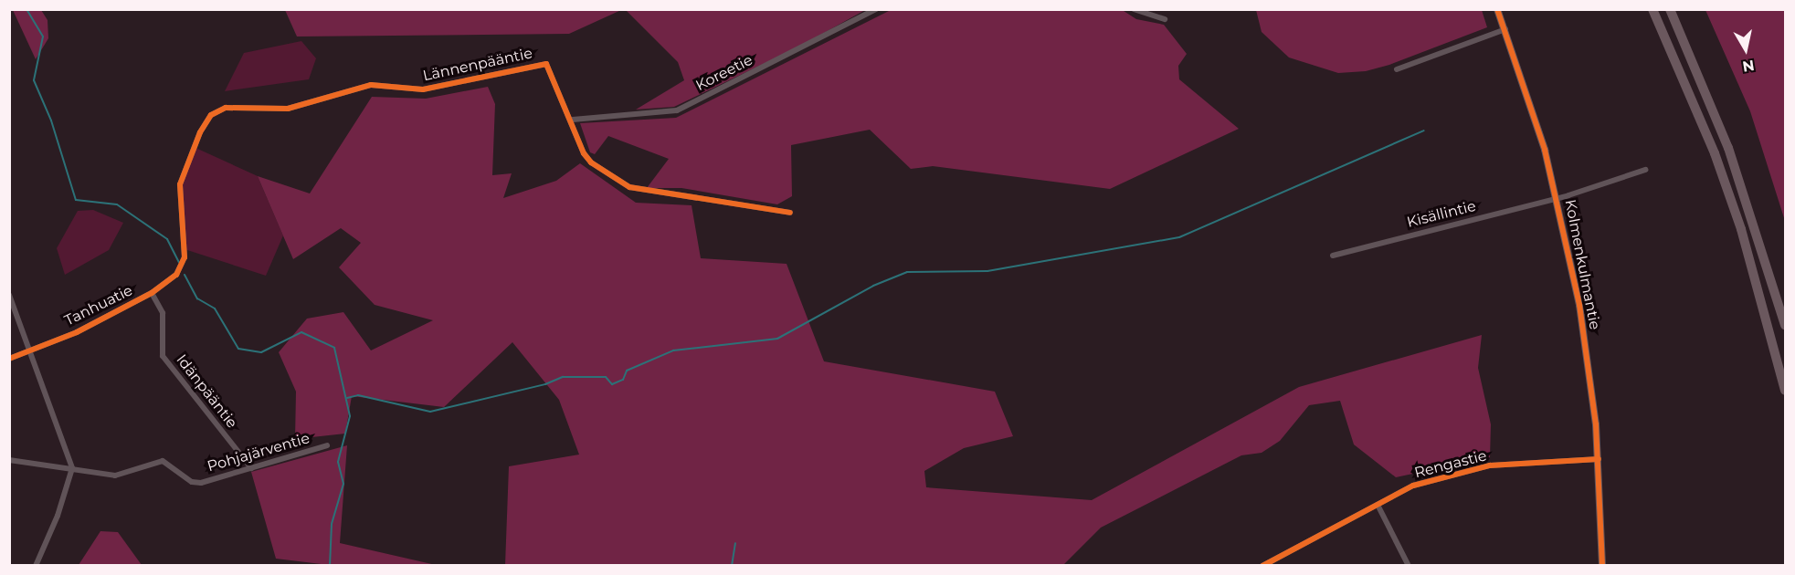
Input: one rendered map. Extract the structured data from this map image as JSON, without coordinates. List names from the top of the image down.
{
  "streets": {
    "street": [
      "Lännenpääntie",
      "Koreetie",
      "Kisällintie",
      "Kolmenkulmantie",
      "Tanhuatie",
      "Idänpääntie",
      "Pohjajärventie",
      "Rengastie"
    ]
  },
  "crossings": [
    ["Lännenpääntie", "Koreetie"],
    ["Lännenpääntie", "Tanhuatie"],
    ["Kisällintie", "Kolmenkulmantie"],
    ["Kolmenkulmantie", "Rengastie"],
    ["Tanhuatie", "Idänpääntie"],
    ["Idänpääntie", "Pohjajärventie"]
  ],
  "north": "bottom"
}
